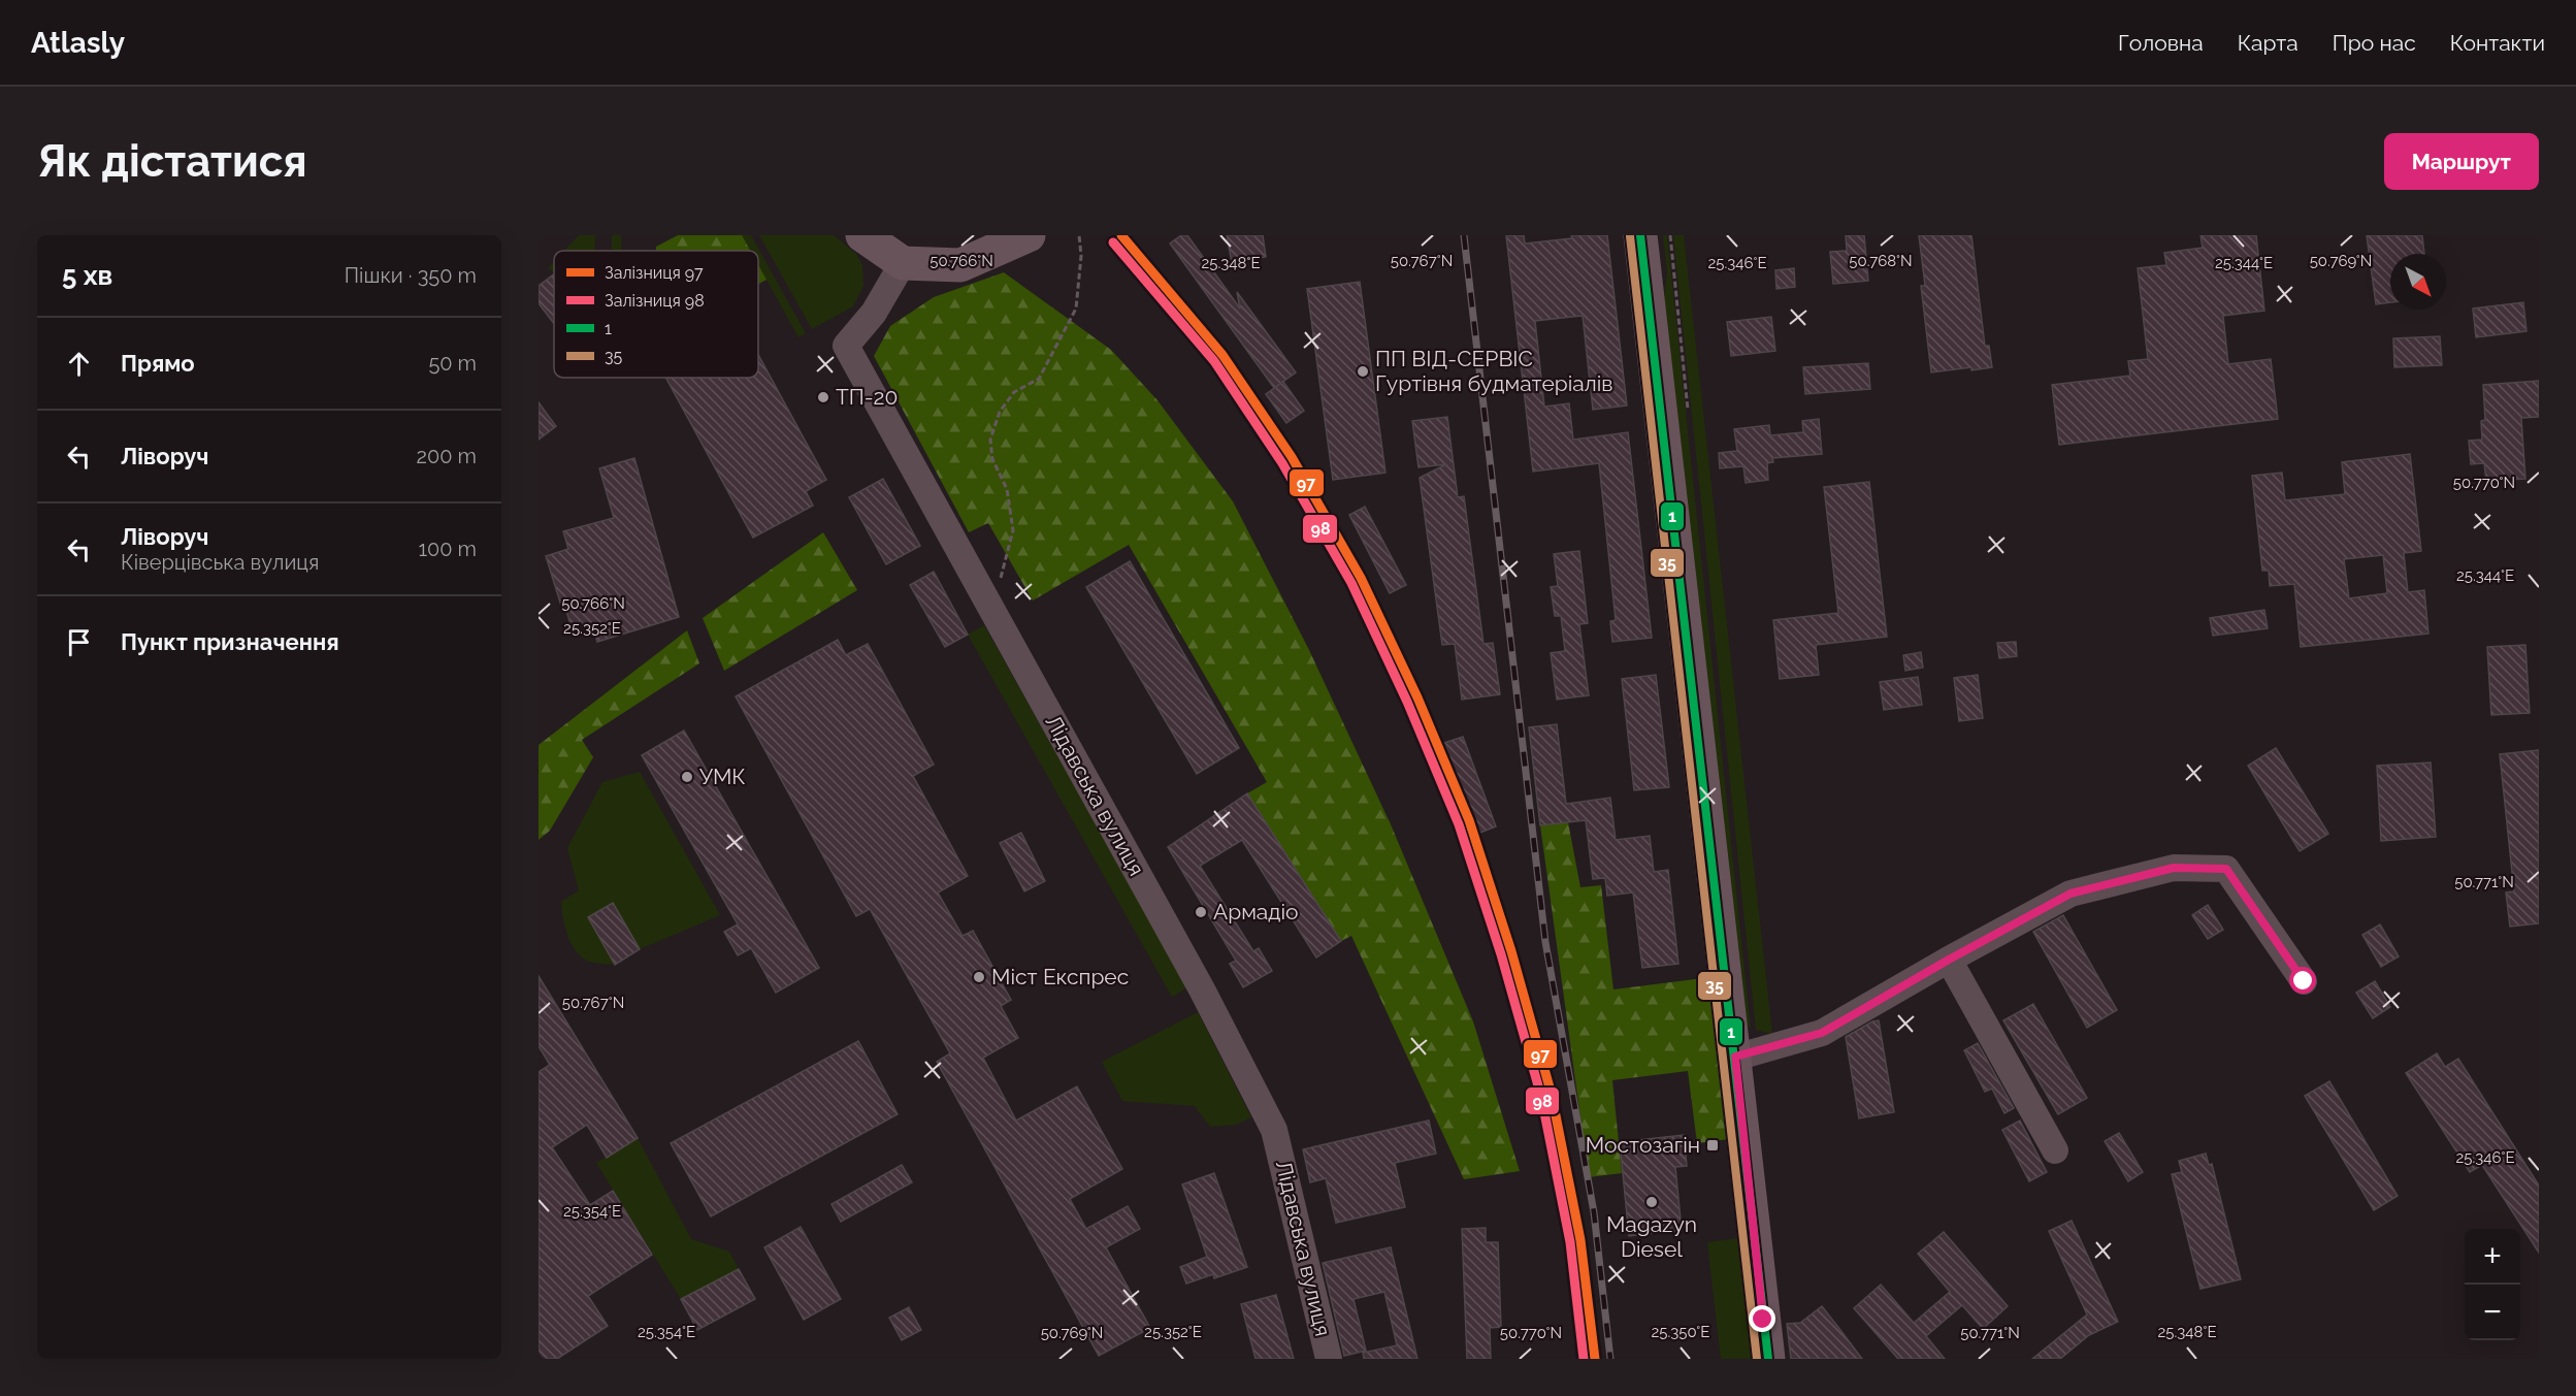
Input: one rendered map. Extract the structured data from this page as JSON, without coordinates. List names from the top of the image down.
{
  "streets": {
    "street": ["Лідавська вулиця"]
  },
  "places": {
    "other": [
      "ПП ВІД-СЕРВІС Гуртівня будматеріалів",
      "ТП-20",
      "УМК",
      "Армадіо",
      "Міст Експрес",
      "Magazyn Diesel"
    ],
    "transit": ["Мостозагін"]
  },
  "lines": [
    "rail line 97",
    "transit line 1",
    "transit line 35",
    "rail line 98"
  ],
  "legend": [
    "Залізниця 97",
    "Залізниця 98",
    "1",
    "35"
  ],
  "north": "bottom right",
  "page": {
    "header": "Atlasly",
    "nav": [
      "Головна",
      "Карта",
      "Про нас",
      "Контакти"
    ],
    "buttons": "Маршрут",
    "title": "Як дістатися",
    "heading": ["5 хв", "Пішки · 350 m"],
    "list": [
      ["Прямо", "50 m"],
      ["Ліворуч", "200 m"],
      ["Ліворуч", "Ківерцівська вулиця", "100 m"],
      "Пункт призначення"
    ],
    "map_buttons": ["+", "−"]
  },
  "coordinates": [
    "50.766°N",
    "50.767°N",
    "50.768°N",
    "50.769°N",
    "25.348°E",
    "25.346°E",
    "25.344°E",
    "50.770°N",
    "25.352°E",
    "50.771°N",
    "25.354°E",
    "25.350°E"
  ]
}
